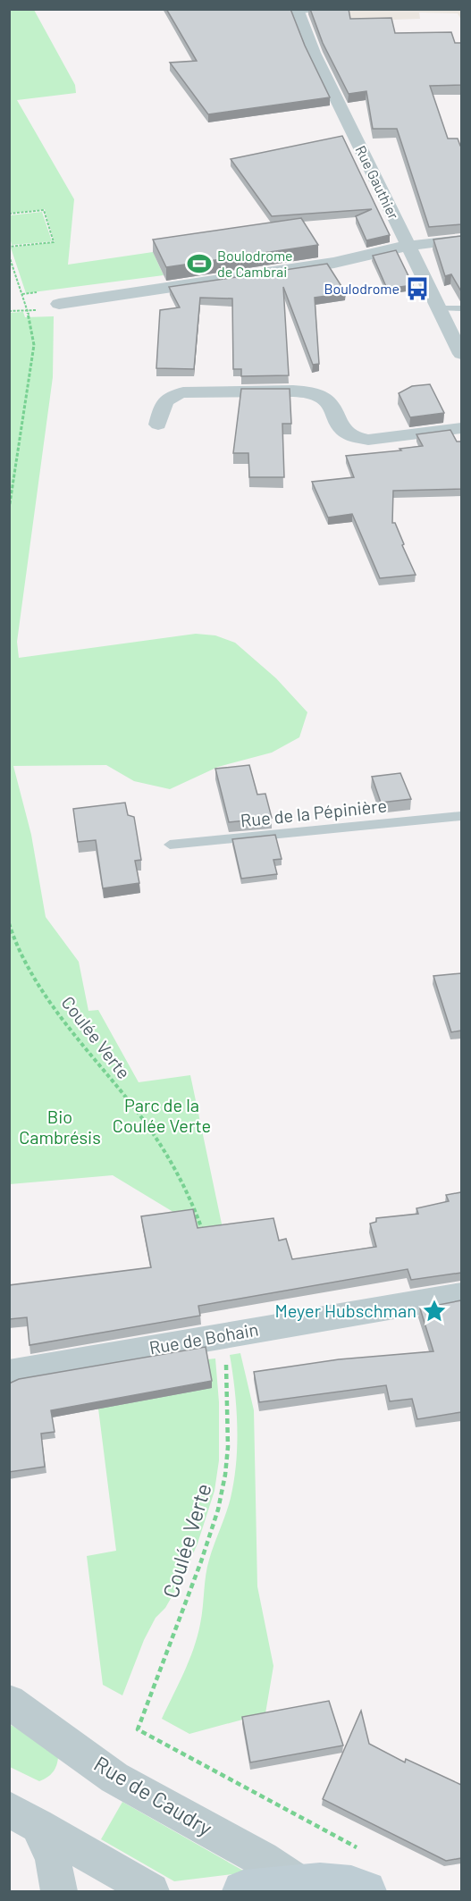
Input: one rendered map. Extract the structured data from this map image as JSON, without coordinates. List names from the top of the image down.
{
  "streets": {
    "street": ["Rue Gauthier", "Rue de Bohain", "Rue de Caudry"],
    "lane": ["Rue de la Pépinière"],
    "path": ["Coulée Verte"]
  },
  "parks": ["Parc de la Coulée Verte", "Bio Cambrésis"],
  "places": {
    "sports": ["Boulodrome de Cambrai"],
    "bus stop": ["Boulodrome"],
    "place": ["Meyer Hubschman"]
  }
}
